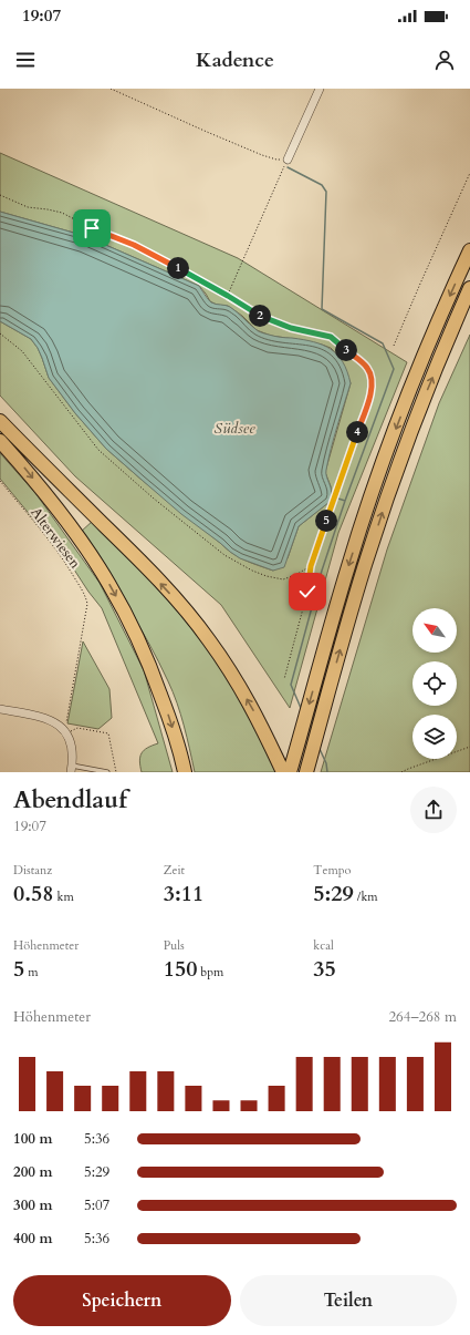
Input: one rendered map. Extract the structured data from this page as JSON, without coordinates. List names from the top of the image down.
{
  "streets": {
    "path": ["Alterwiesen"]
  },
  "water": ["Südsee"],
  "north": "top left",
  "page": {
    "status": "19:07",
    "header": "Kadence",
    "pins": [
      "1",
      "2",
      "3",
      "4",
      "5"
    ],
    "heading": ["Abendlauf", "19:07"],
    "stats": [
      ["Distanz", "0.58 km"],
      ["Zeit", "3:11"],
      ["Tempo", "5:29 /km"],
      ["Höhenmeter", "5 m"],
      ["Puls", "150 bpm"],
      ["kcal", "35"]
    ],
    "chart": ["Höhenmeter", "264–268 m"],
    "list": [
      {
        "name": "100 m",
        "note": "5:36"
      },
      {
        "name": "200 m",
        "note": "5:29"
      },
      {
        "name": "300 m",
        "note": "5:07"
      },
      {
        "name": "400 m",
        "note": "5:36"
      }
    ],
    "buttons": ["Speichern", "Teilen"]
  }
}
